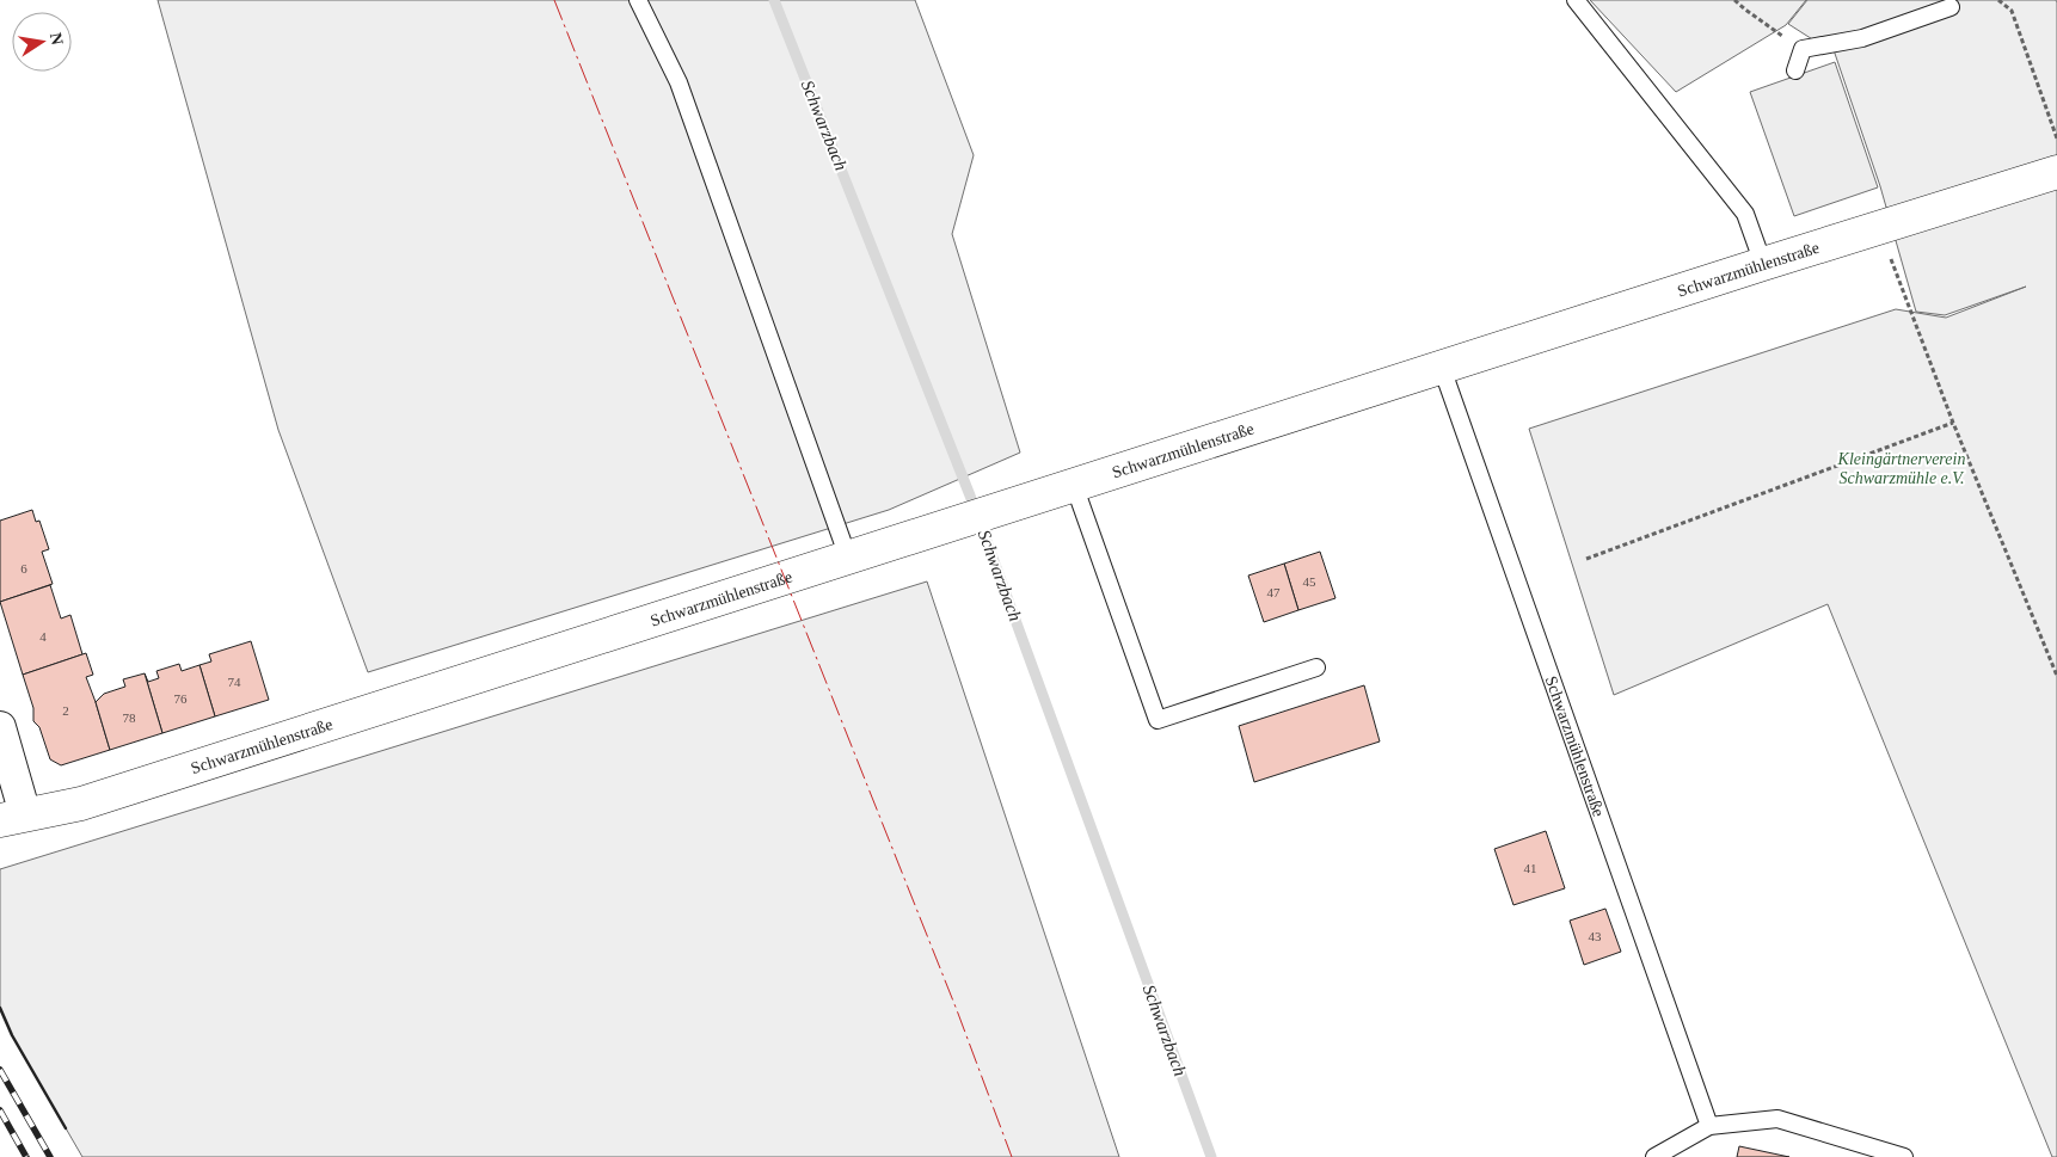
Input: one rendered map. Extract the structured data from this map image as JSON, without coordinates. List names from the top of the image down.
{
  "streets": {
    "street": ["Schwarzmühlenstraße"]
  },
  "water": ["Schwarzbach"],
  "parks": ["Kleingärtnerverein Schwarzmühle e.V."],
  "house_numbers": [
    "6",
    "45",
    "47",
    "4",
    "74",
    "76",
    "2",
    "78",
    "41",
    "43"
  ],
  "north": "right"
}
